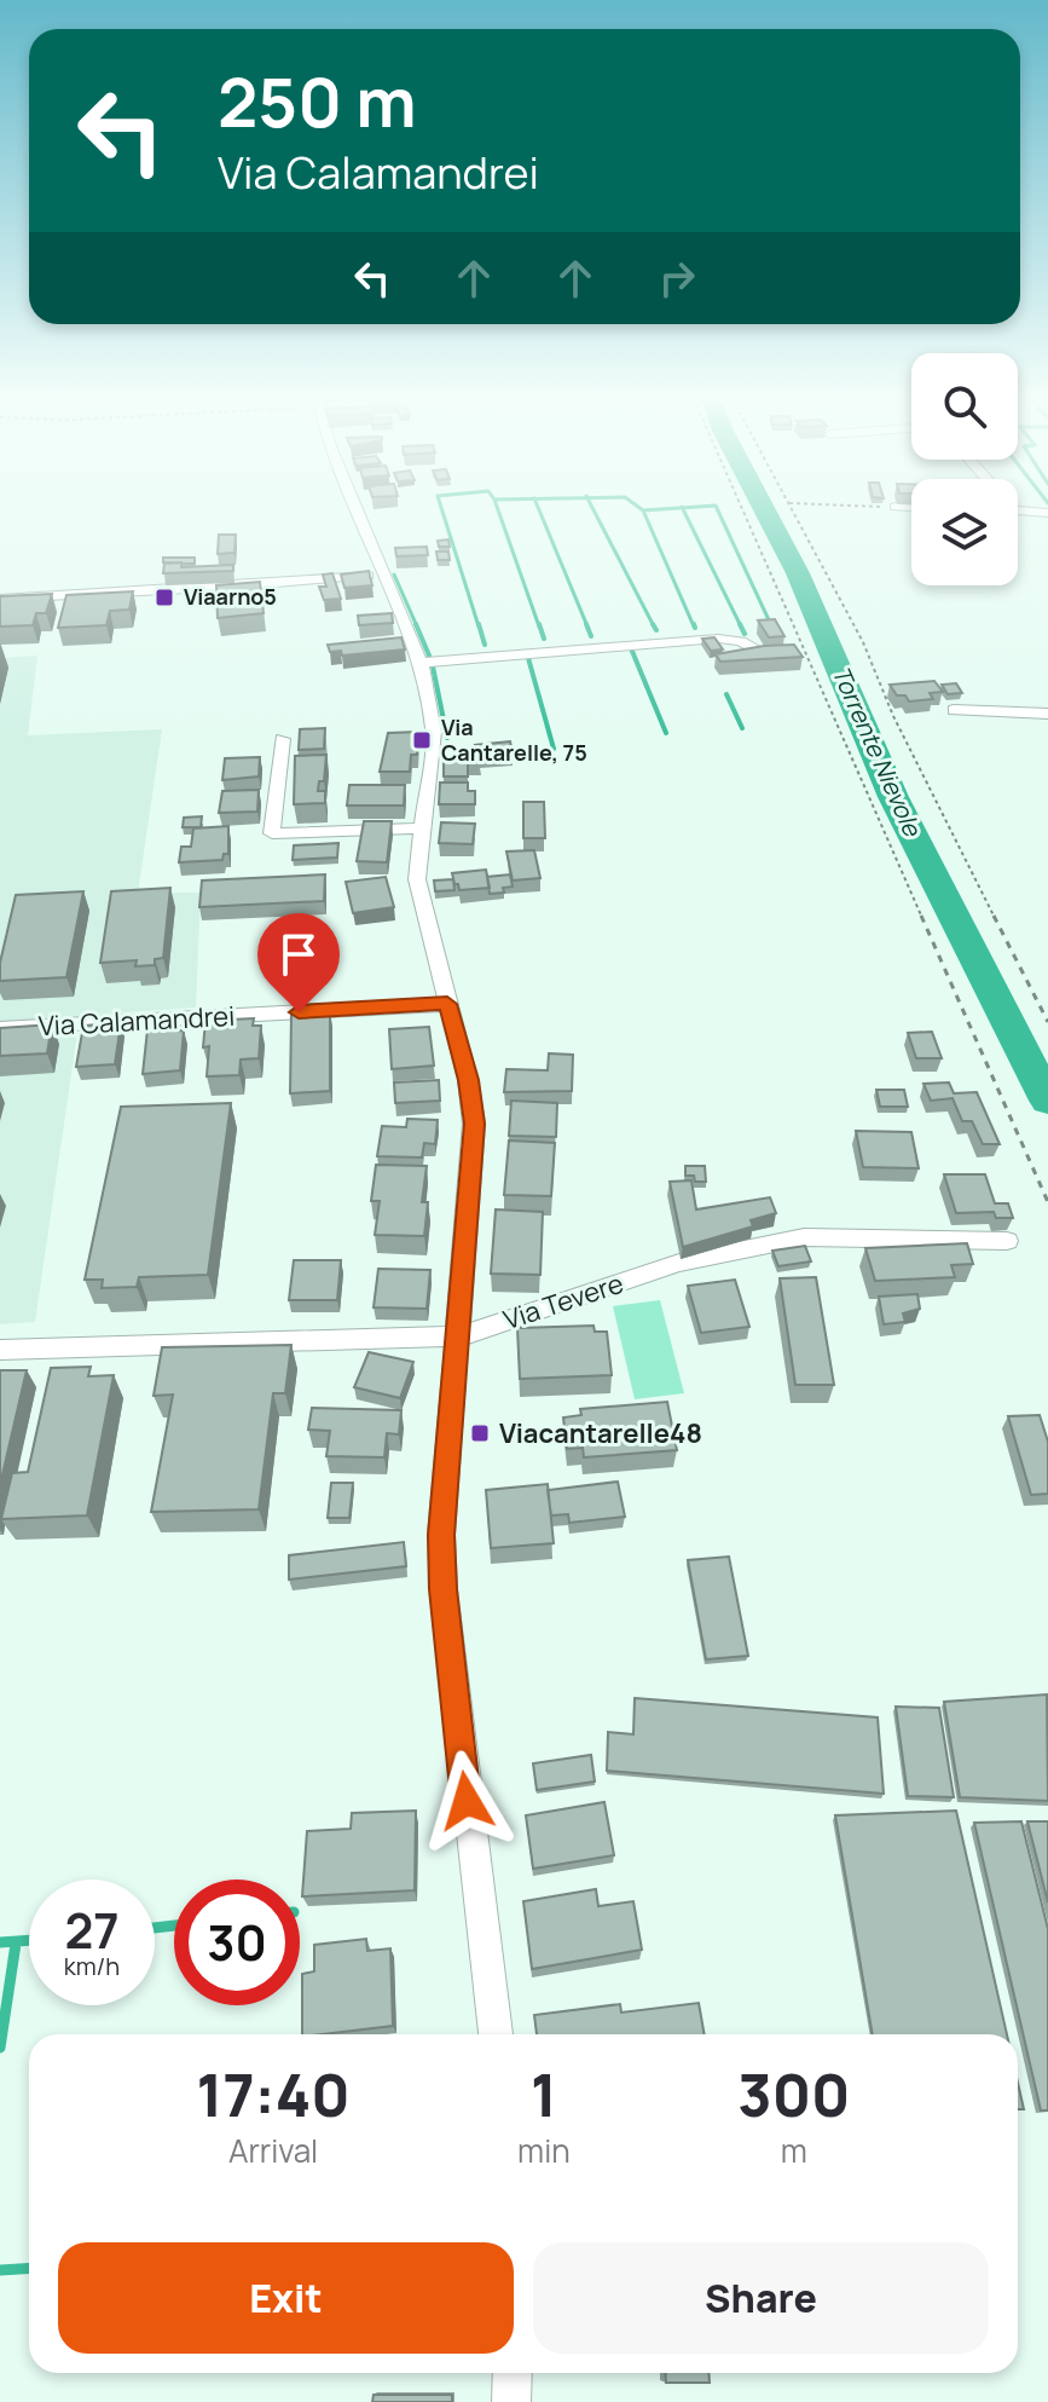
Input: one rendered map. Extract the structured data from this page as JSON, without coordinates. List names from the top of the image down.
{
  "streets": {
    "street": ["Via Calamandrei", "Via Tevere"]
  },
  "water": ["Torrente Nievole"],
  "places": {
    "transit": ["Viaarno5", "Via Cantarelle, 75", "Viacantarelle48"]
  },
  "page": {
    "turn": ["250 m", "Via Calamandrei"],
    "speed": "27 km/h",
    "limit": "30",
    "eta": [
      "17:40",
      "Arrival",
      "1",
      "min",
      "300",
      "m"
    ],
    "buttons": ["Exit", "Share"]
  }
}
